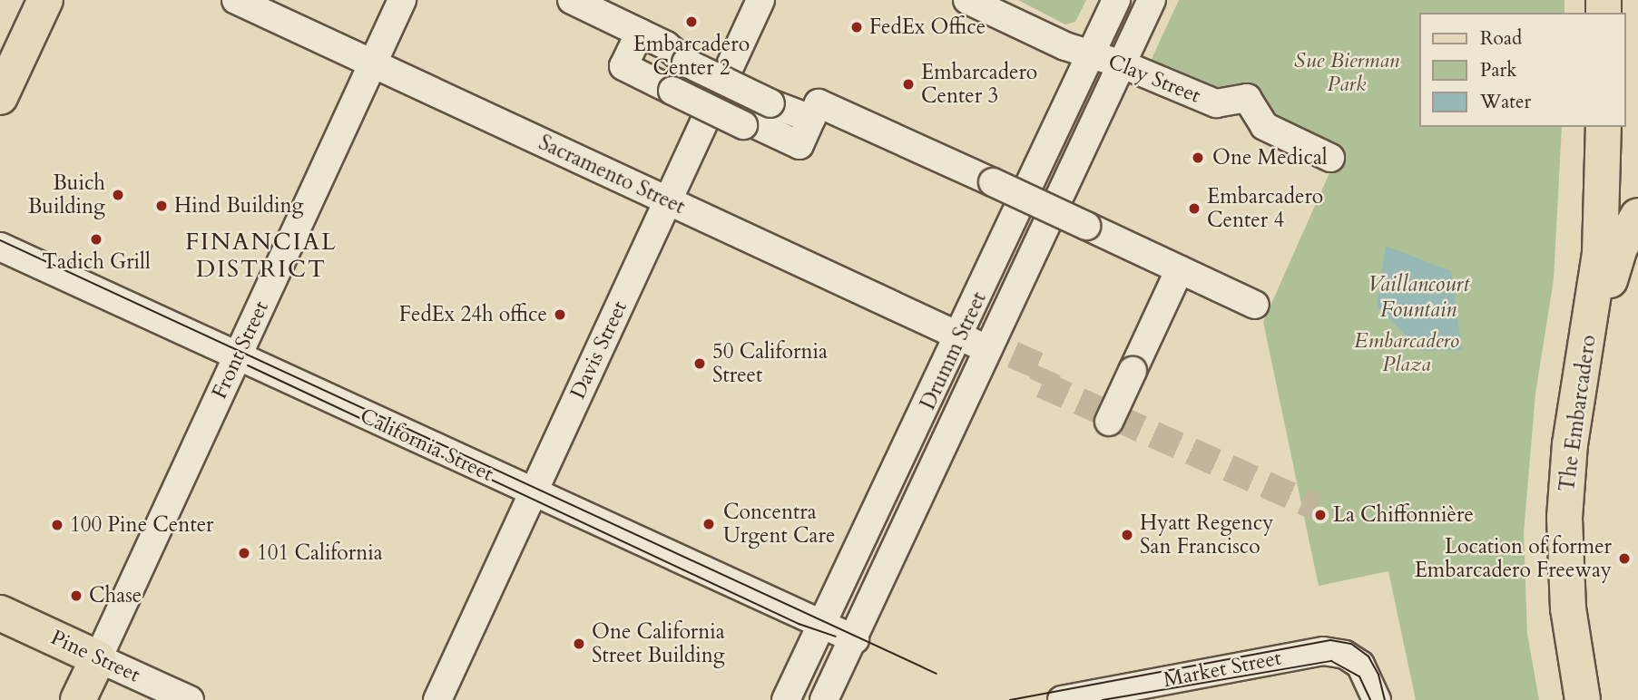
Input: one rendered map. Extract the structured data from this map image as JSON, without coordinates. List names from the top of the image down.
{
  "streets": {
    "main road": ["Front Street", "The Embarcadero", "Pine Street"],
    "street": [
      "Clay Street",
      "Sacramento Street",
      "Davis Street",
      "Drumm Street",
      "California Street",
      "Market Street"
    ]
  },
  "crossings": [
    ["Clay Street", "Drumm Street"],
    ["Sacramento Street", "Front Street"],
    ["Sacramento Street", "Davis Street"],
    ["Sacramento Street", "Drumm Street"],
    ["Front Street", "California Street"],
    ["Front Street", "Pine Street"],
    ["Davis Street", "California Street"],
    ["Drumm Street", "California Street"]
  ],
  "districts": ["FINANCIAL DISTRICT"],
  "water": ["Vaillancourt Fountain"],
  "parks": ["Sue Bierman Park", "Embarcadero Plaza"],
  "places": [
    "Embarcadero Center 2",
    "FedEx Office",
    "Embarcadero Center 3",
    "One Medical",
    "Buich Building",
    "Hind Building",
    "Embarcadero Center 4",
    "Tadich Grill",
    "FedEx 24h office",
    "50 California Street",
    "La Chiffonnière",
    "Concentra Urgent Care",
    "100 Pine Center",
    "Hyatt Regency San Francisco",
    "101 California",
    "Location of former Embarcadero Freeway",
    "Chase",
    "One California Street Building"
  ],
  "legend": ["Road", "Park", "Water"]
}
